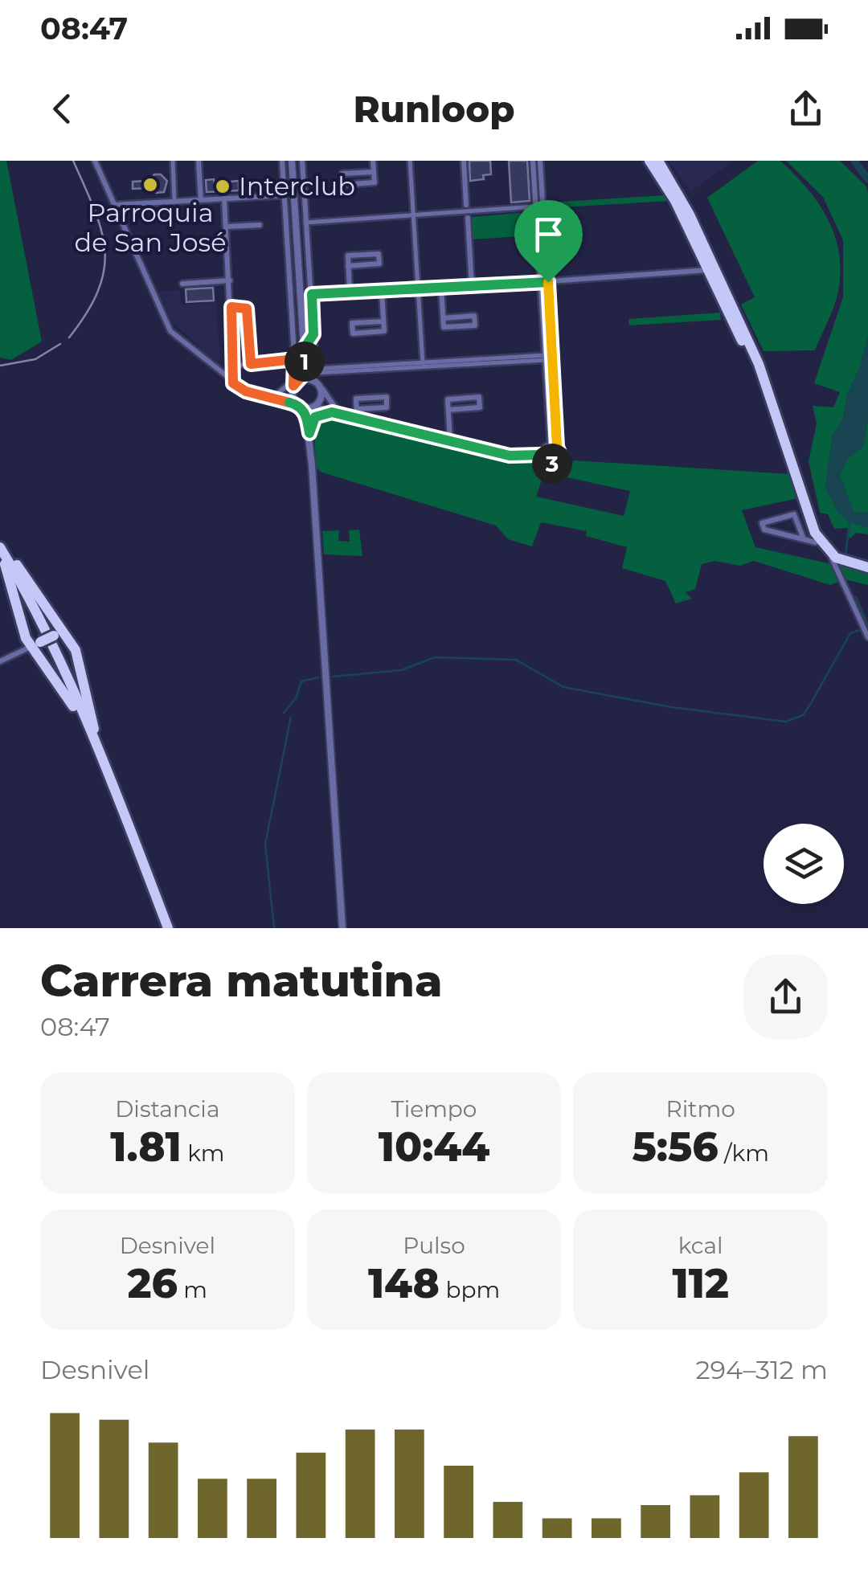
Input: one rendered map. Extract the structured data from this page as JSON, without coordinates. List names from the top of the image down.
{
  "places": ["Parroquia de San José", "Interclub"],
  "page": {
    "status": "08:47",
    "header": "Runloop",
    "pins": ["1", "3"],
    "heading": ["Carrera matutina", "08:47"],
    "stats": [
      ["Distancia", "1.81 km"],
      ["Tiempo", "10:44"],
      ["Ritmo", "5:56 /km"],
      ["Desnivel", "26 m"],
      ["Pulso", "148 bpm"],
      ["kcal", "112"]
    ],
    "chart": ["Desnivel", "294–312 m"]
  }
}
